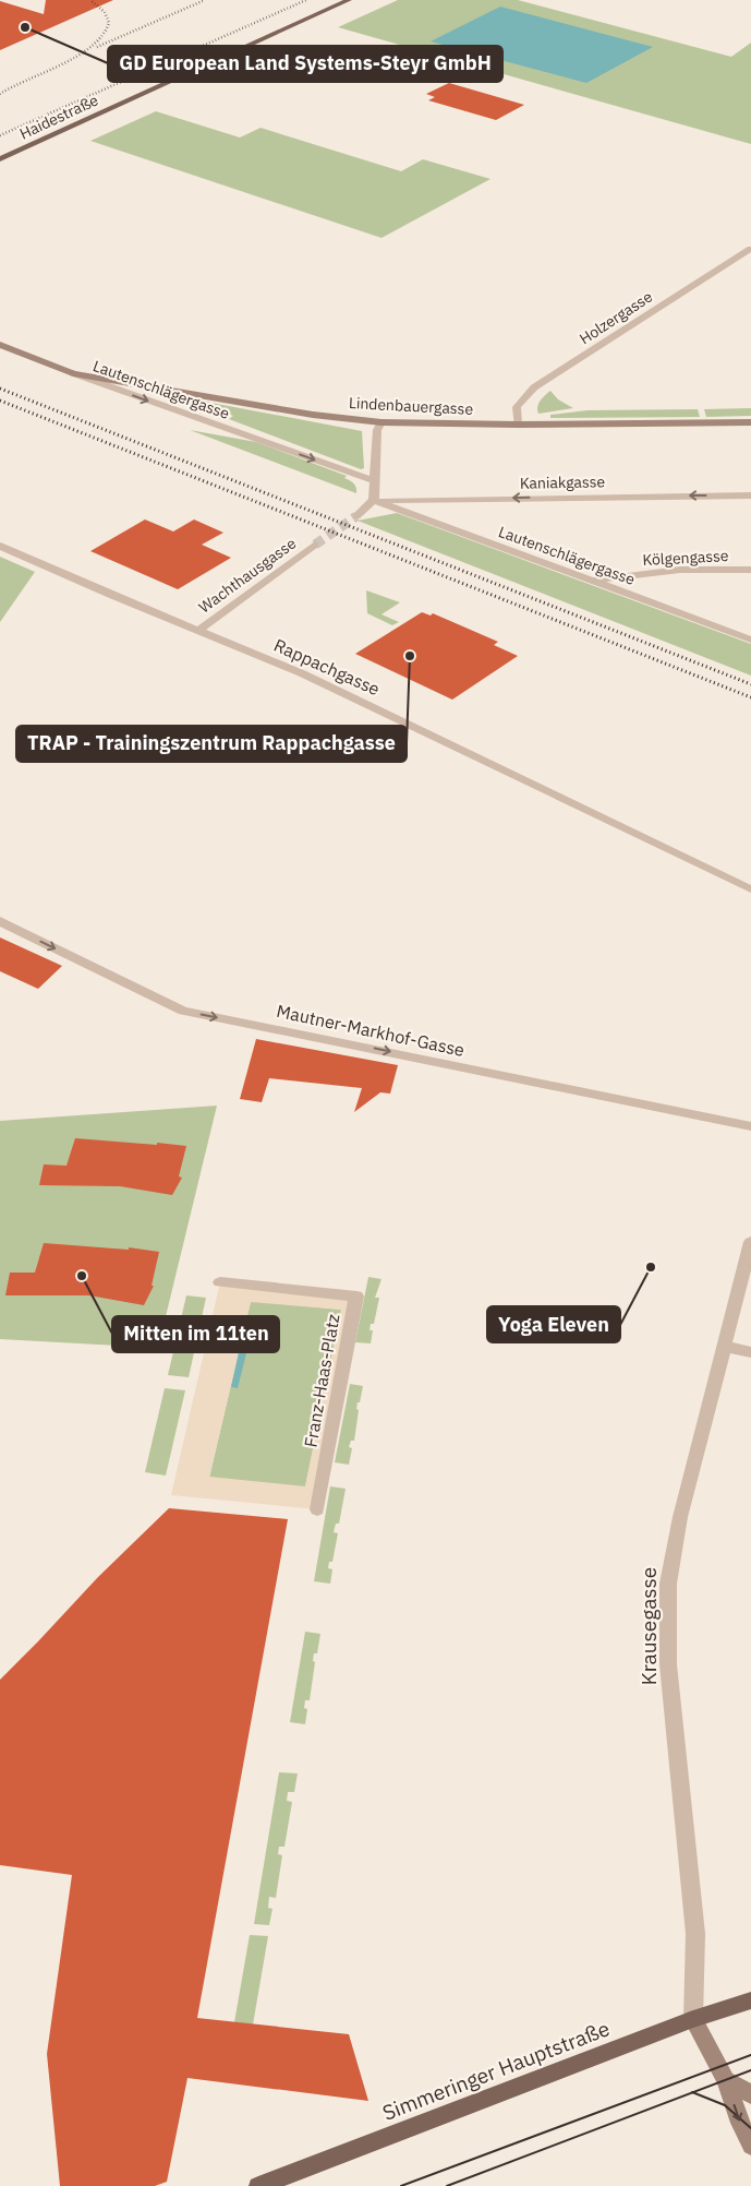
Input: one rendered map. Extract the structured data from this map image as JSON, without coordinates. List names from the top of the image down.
{
  "streets": {
    "main road": [
      "Haidestraße",
      "Lautenschlägergasse",
      "Lindenbauergasse",
      "Simmeringer Hauptstraße"
    ],
    "street": [
      "Holzergasse",
      "Kaniakgasse",
      "Kölgengasse",
      "Wachthausgasse",
      "Rappachgasse",
      "Mautner-Markhof-Gasse",
      "Franz-Haas-Platz",
      "Krausegasse"
    ]
  },
  "crossings": [
    ["Holzergasse", "Lindenbauergasse"],
    ["Lautenschlägergasse", "Lindenbauergasse"],
    ["Lautenschlägergasse", "Kaniakgasse"],
    ["Lautenschlägergasse", "Kölgengasse"],
    ["Wachthausgasse", "Rappachgasse"],
    ["Krausegasse", "Simmeringer Hauptstraße"]
  ],
  "one_way": ["Lautenschlägergasse", "Kaniakgasse", "Mautner-Markhof-Gasse"],
  "places": [
    "GD European Land Systems-Steyr GmbH",
    "TRAP - Trainingszentrum Rappachgasse",
    "Yoga Eleven",
    "Mitten im 11ten"
  ]
}
